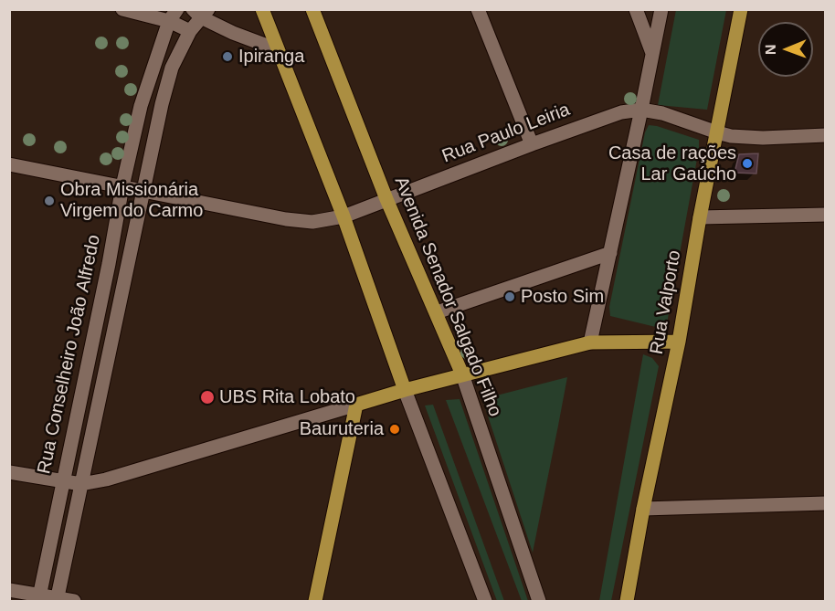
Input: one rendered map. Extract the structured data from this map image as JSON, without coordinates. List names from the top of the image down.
{
  "streets": {
    "main road": ["Avenida Senador Salgado Filho", "Rua Valporto"],
    "street": ["Rua Paulo Leiria", "Rua Conselheiro João Alfredo"]
  },
  "crossings": [
    ["Rua Paulo Leiria", "Avenida Senador Salgado Filho"],
    ["Rua Paulo Leiria", "Rua Conselheiro João Alfredo"]
  ],
  "places": [
    "Ipiranga",
    "Casa de rações Lar Gaúcho",
    "Obra Missionária Virgem do Carmo",
    "Posto Sim",
    "UBS Rita Lobato",
    "Bauruteria"
  ],
  "north": "left"
}
